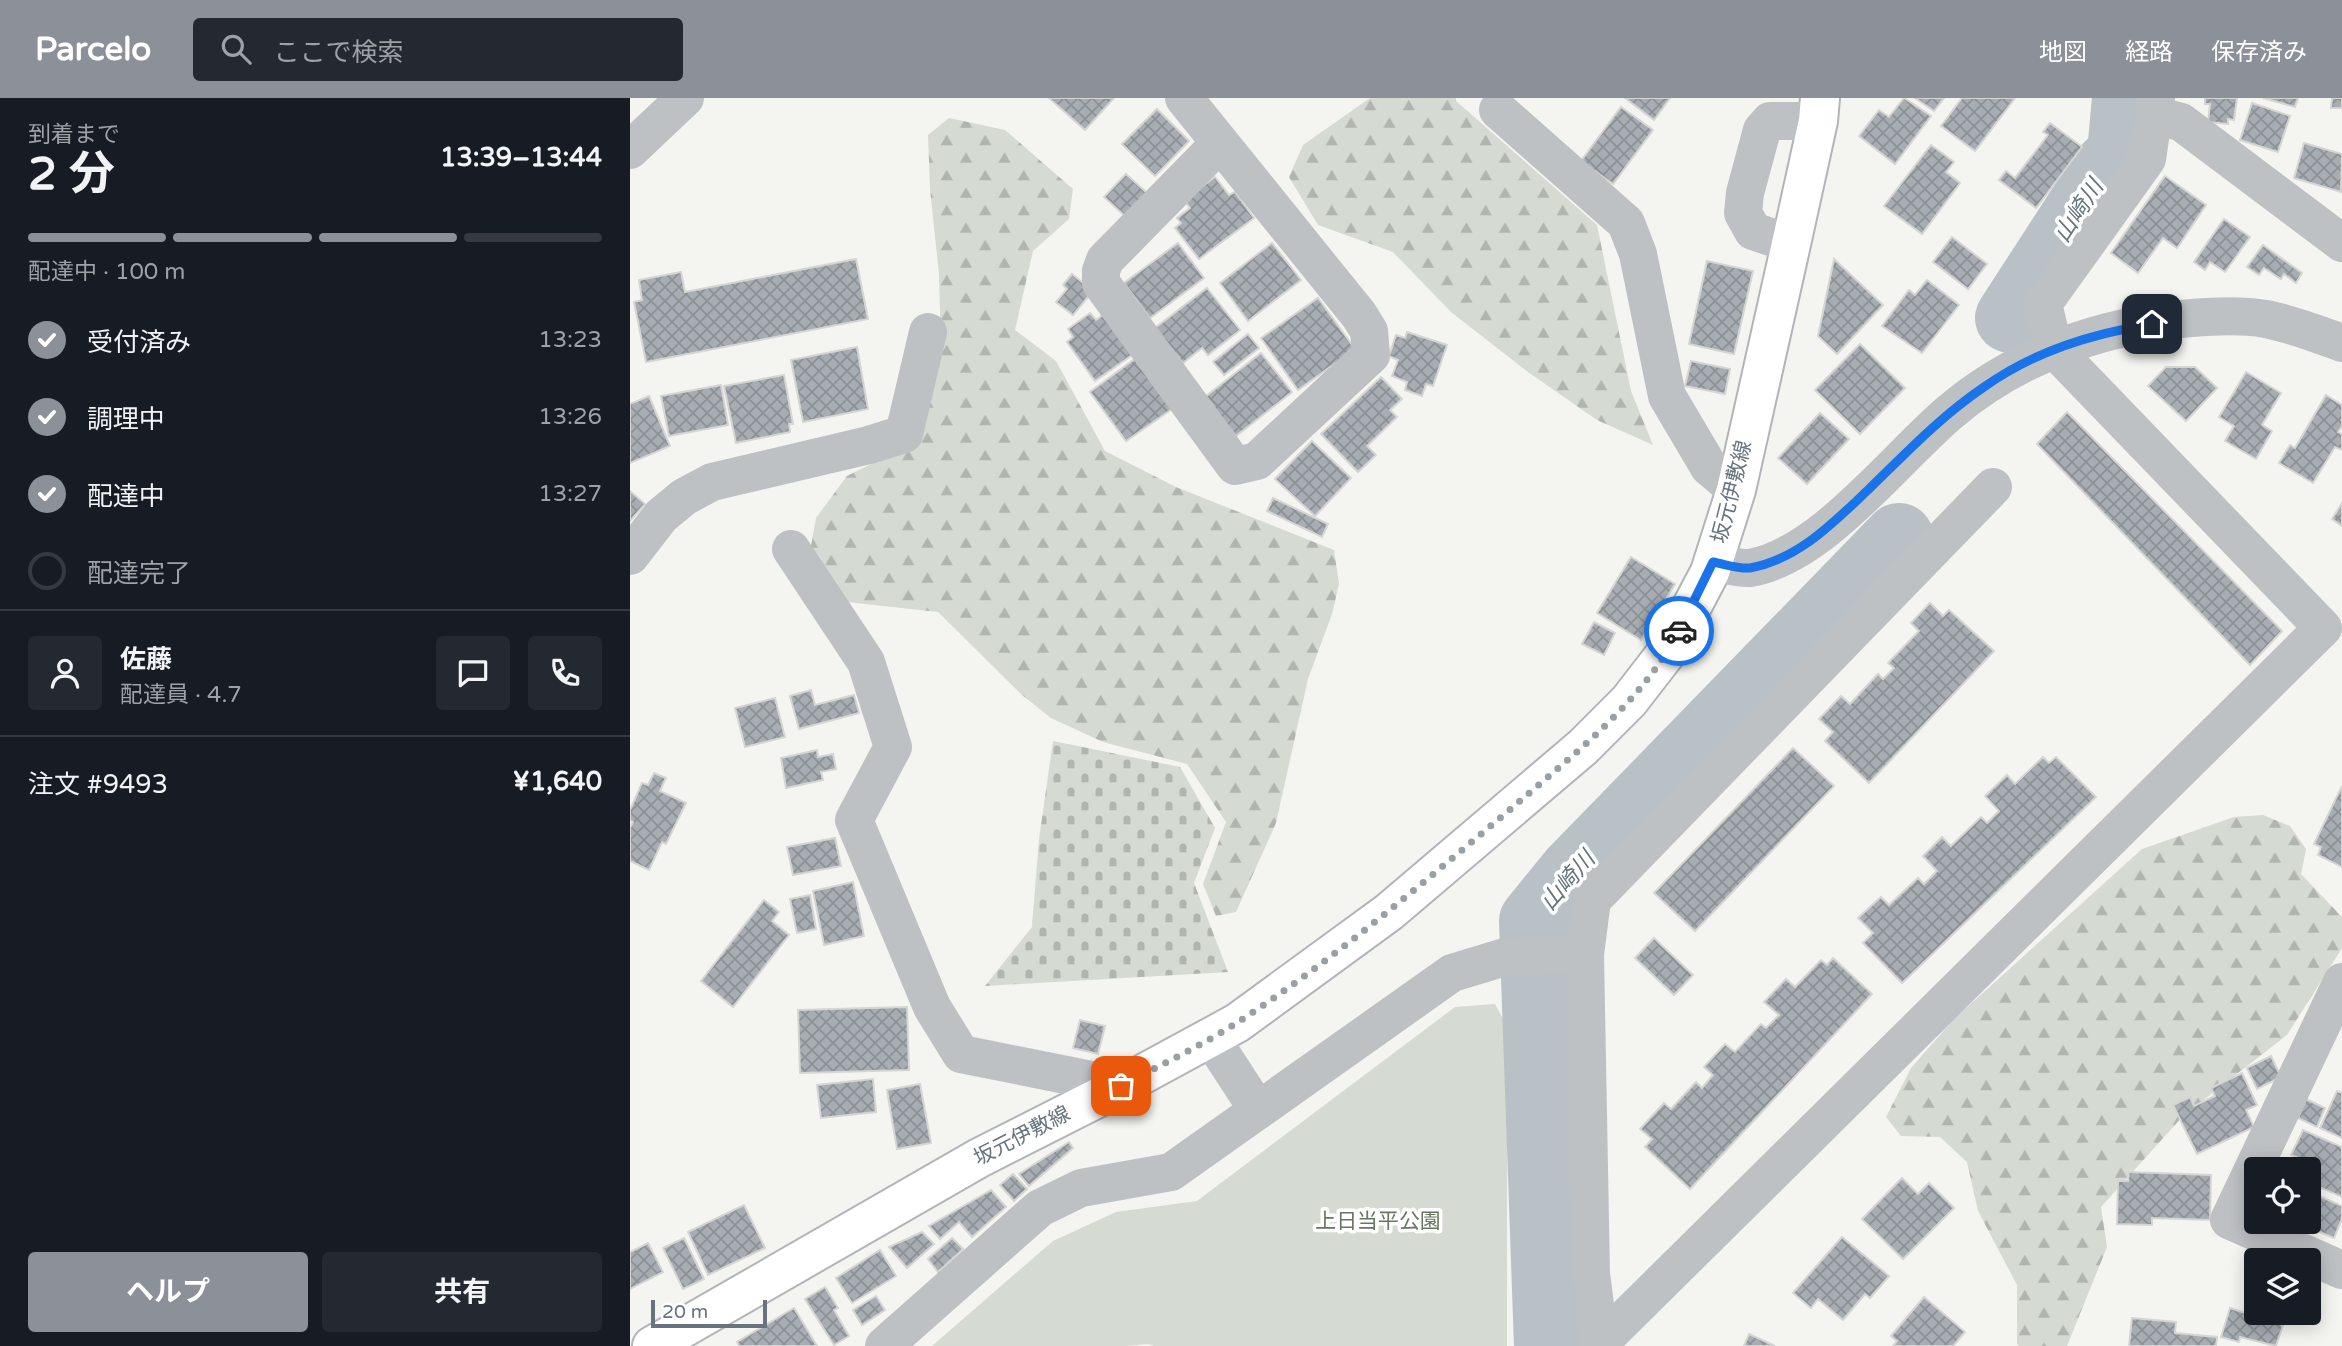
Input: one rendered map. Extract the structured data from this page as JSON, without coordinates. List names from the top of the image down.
{
  "streets": {
    "main road": ["坂元伊敷線"]
  },
  "water": ["山崎川"],
  "parks": ["上日当平公園"],
  "scale_bar": "20 m",
  "page": {
    "header": "Parcelo",
    "search": "ここで検索",
    "nav": ["地図", "経路", "保存済み"],
    "heading": ["2 分", "到着まで", "13:39–13:44"],
    "panel": [
      "佐藤",
      "配達員 · 4.7",
      "注文 #9493",
      "¥1,640"
    ],
    "bar": "配達中 · 100 m",
    "list": [
      ["受付済み", "13:23"],
      ["調理中", "13:26"],
      ["配達中", "13:27"],
      "配達完了"
    ],
    "buttons": ["ヘルプ", "共有"],
    "scale": "20 m"
  }
}
